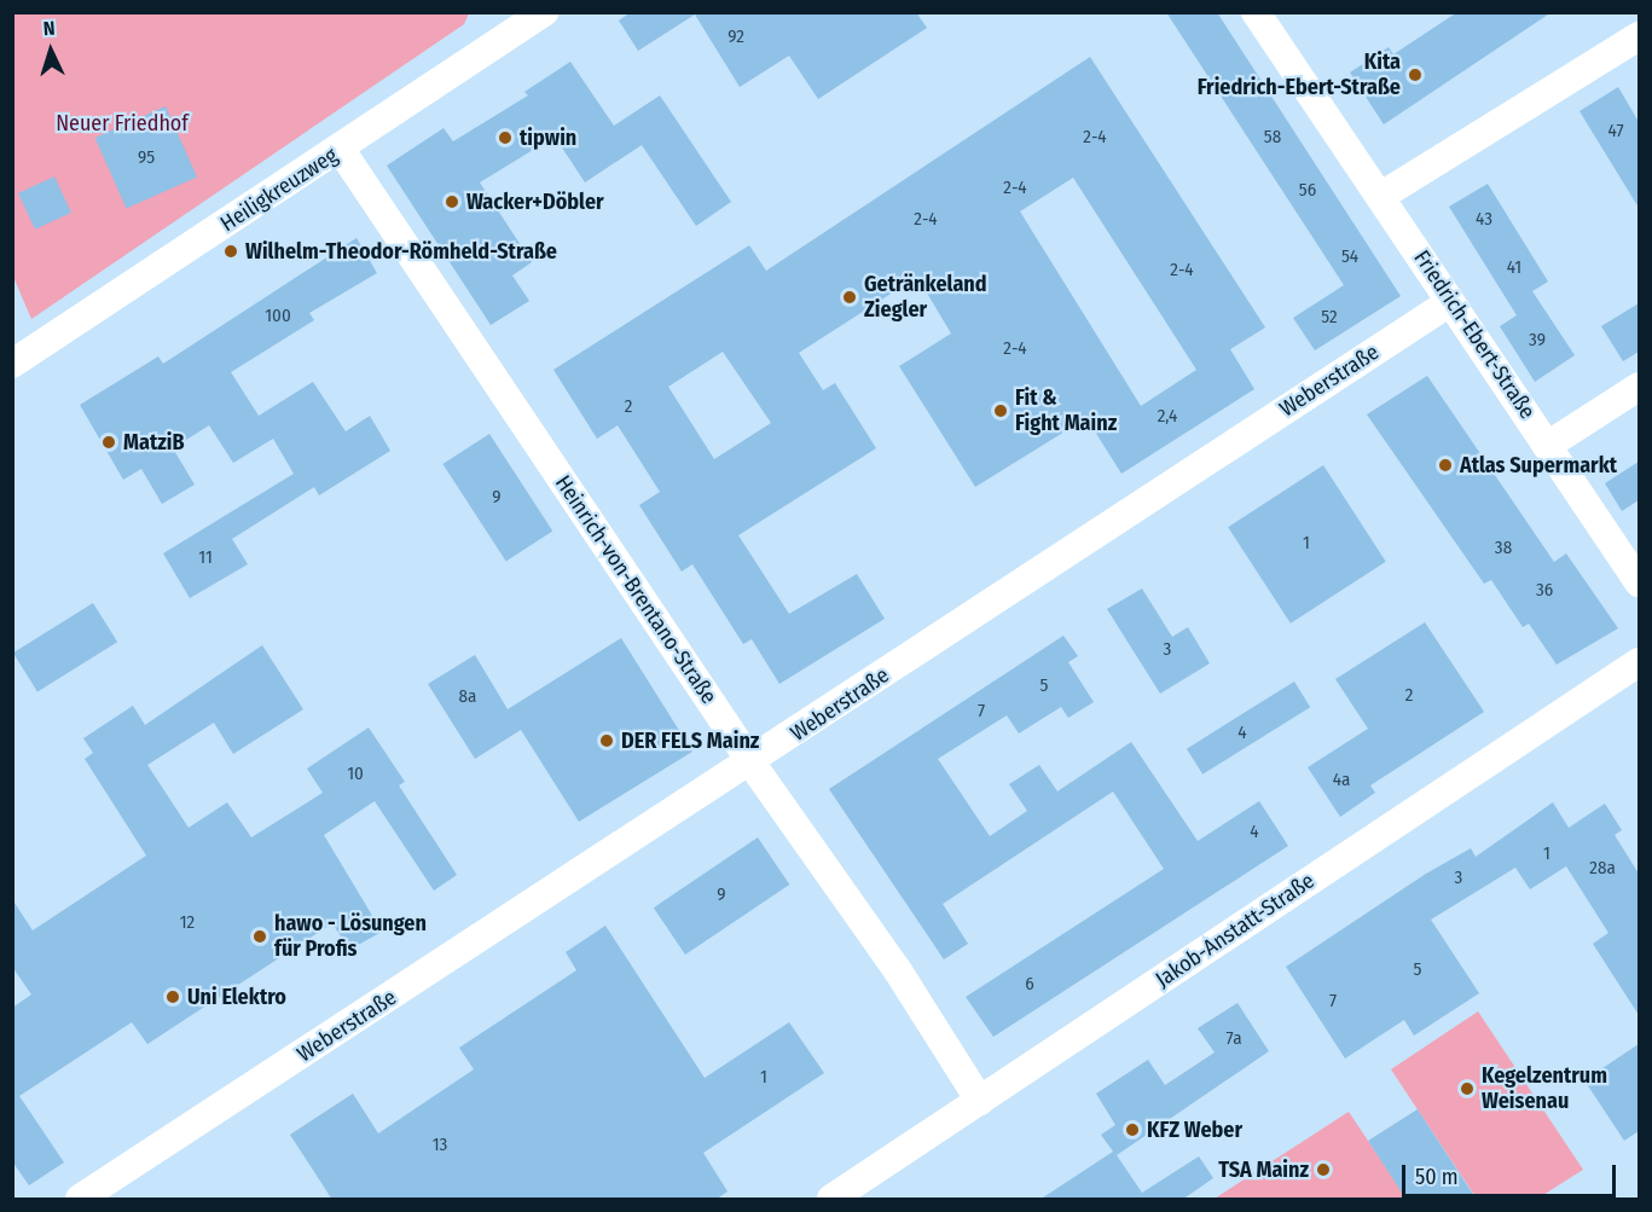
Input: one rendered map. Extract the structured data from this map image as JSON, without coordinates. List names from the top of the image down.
{
  "streets": {
    "street": [
      "Heiligkreuzweg",
      "Friedrich-Ebert-Straße",
      "Weberstraße",
      "Heinrich-von-Brentano-Straße",
      "Jakob-Anstatt-Straße"
    ]
  },
  "crossings": [
    ["Heiligkreuzweg", "Heinrich-von-Brentano-Straße"],
    ["Friedrich-Ebert-Straße", "Weberstraße"],
    ["Weberstraße", "Heinrich-von-Brentano-Straße"],
    ["Heinrich-von-Brentano-Straße", "Jakob-Anstatt-Straße"]
  ],
  "parks": ["Neuer Friedhof"],
  "places": [
    "Kita Friedrich-Ebert-Straße",
    "tipwin",
    "Wacker+Döbler",
    "Wilhelm-Theodor-Römheld-Straße",
    "Getränkeland Ziegler",
    "Fit & Fight Mainz",
    "MatziB",
    "Atlas Supermarkt",
    "DER FELS Mainz",
    "hawo - Lösungen für Profis",
    "Uni Elektro",
    "Kegelzentrum Weisenau",
    "KFZ Weber",
    "TSA Mainz"
  ],
  "house_numbers": [
    "92",
    "47",
    "2-4",
    "58",
    "95",
    "2-4",
    "56",
    "2-4",
    "43",
    "54",
    "41",
    "2-4",
    "100",
    "52",
    "39",
    "2-4",
    "2",
    "2,4",
    "9",
    "1",
    "38",
    "11",
    "36",
    "3",
    "5",
    "2",
    "8a",
    "7",
    "4",
    "10",
    "4a",
    "4",
    "1",
    "28a",
    "3",
    "9",
    "12",
    "5",
    "6",
    "7",
    "7a",
    "1",
    "13"
  ],
  "scale_bar": "50 m",
  "north": "top"
}
